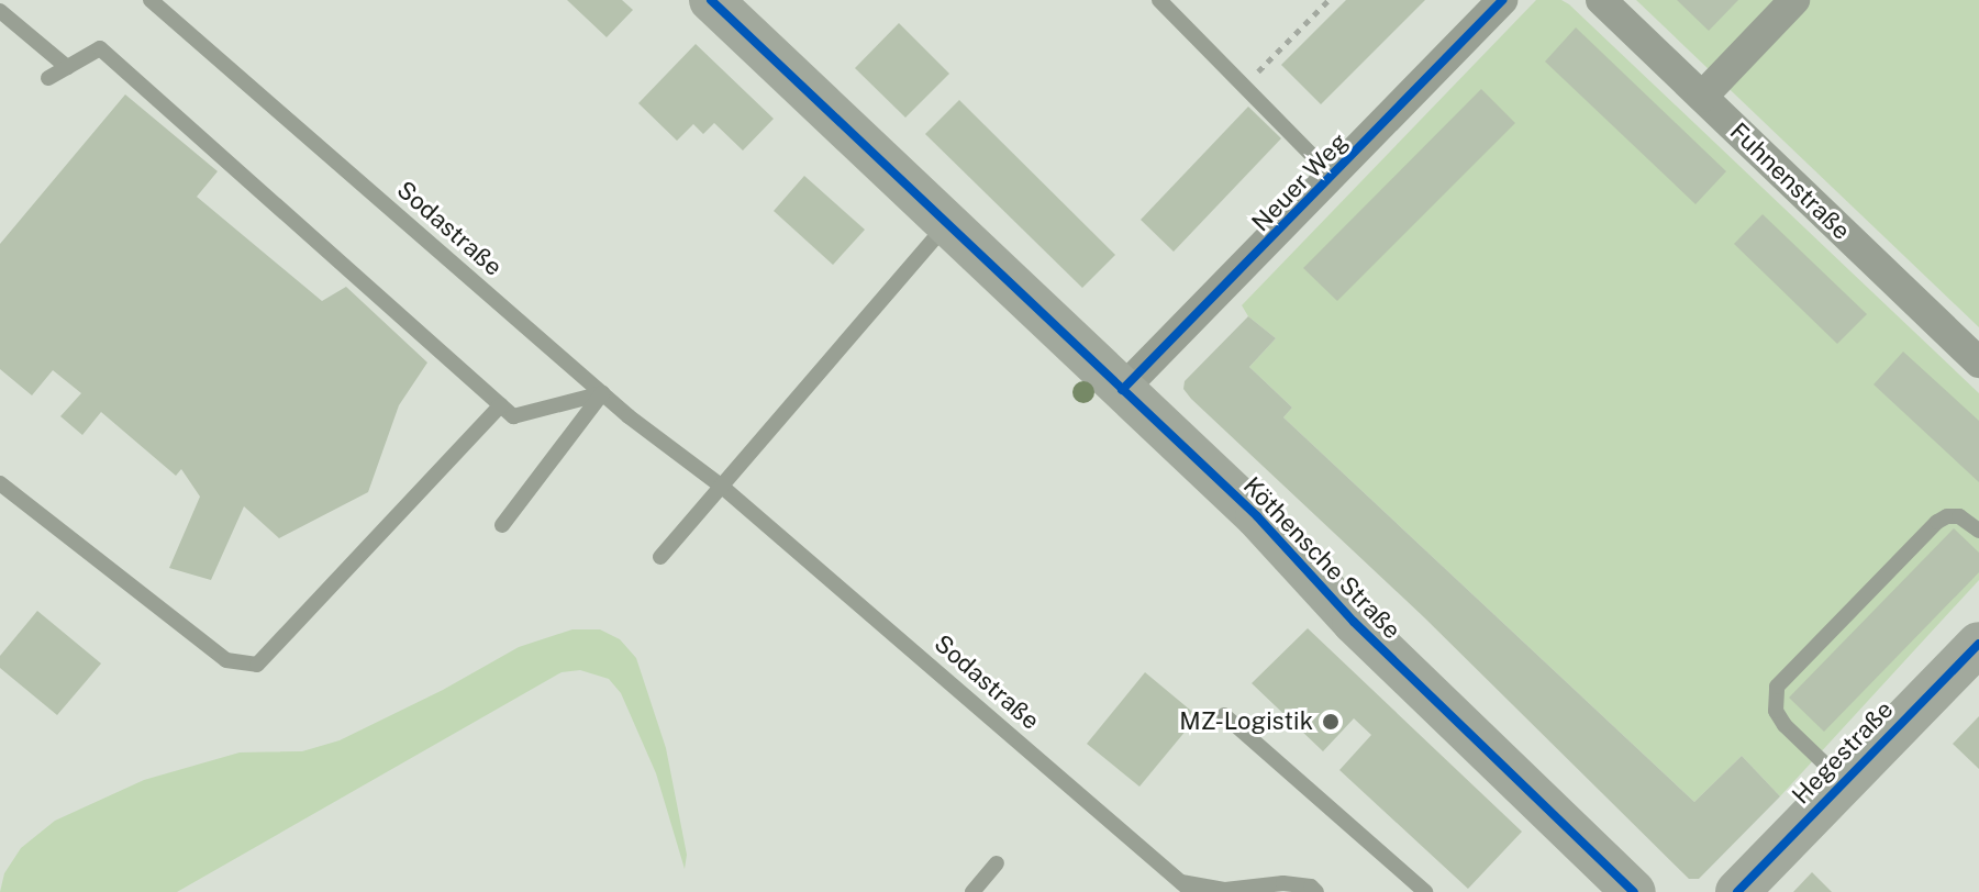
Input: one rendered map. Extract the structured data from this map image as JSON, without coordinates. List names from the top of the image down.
{
  "streets": {
    "main road": ["Köthensche Straße", "Hegestraße"],
    "street": ["Fuhnenstraße", "Neuer Weg"],
    "lane": ["Sodastraße"]
  },
  "crossings": [
    ["Neuer Weg", "Köthensche Straße"]
  ],
  "places": ["MZ-Logistik"]
}
